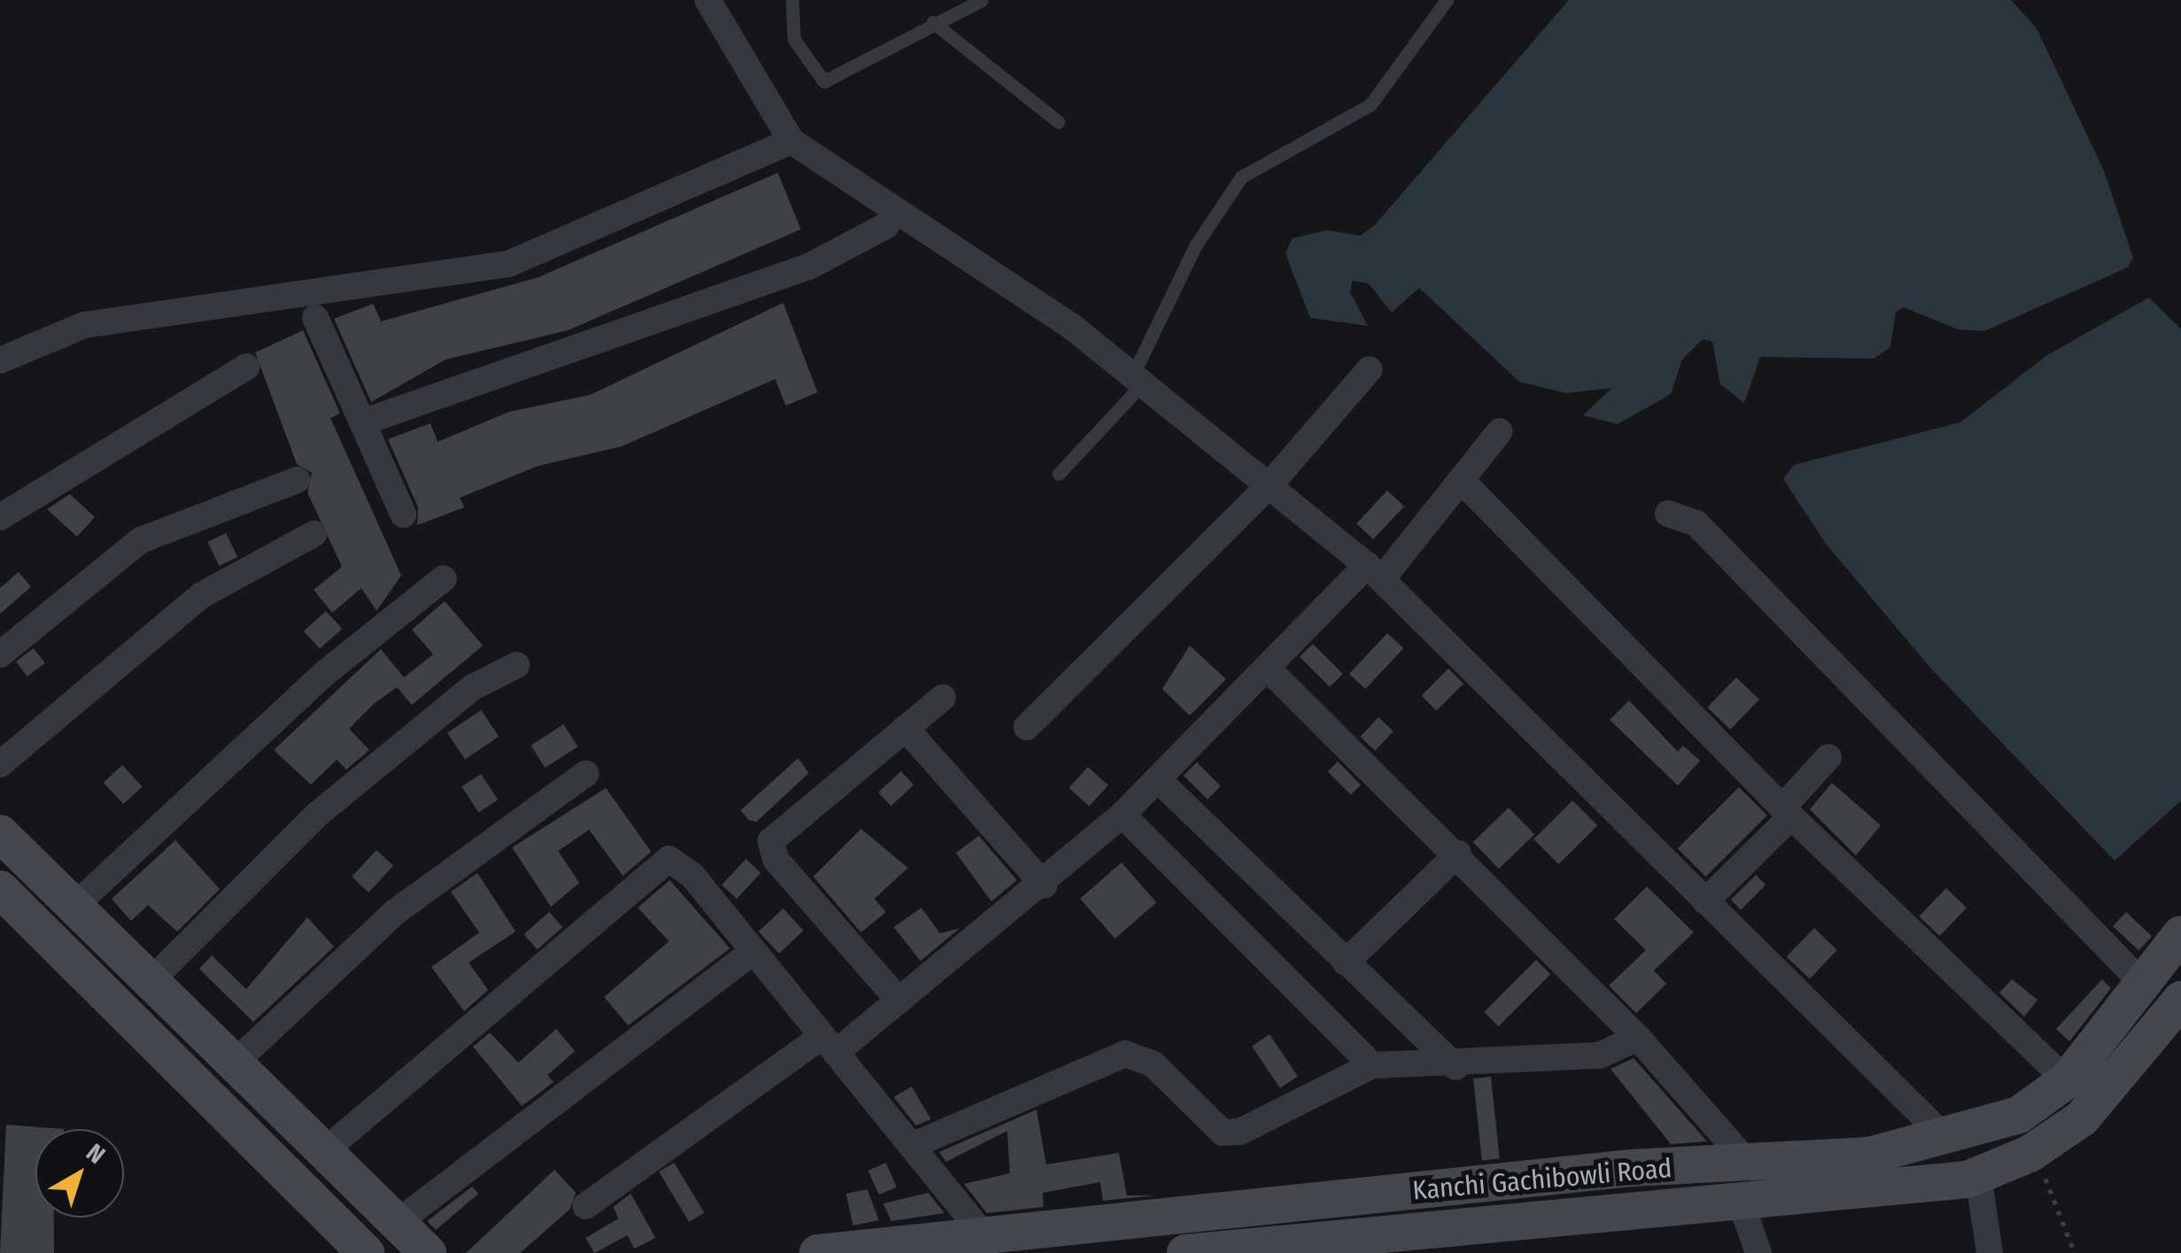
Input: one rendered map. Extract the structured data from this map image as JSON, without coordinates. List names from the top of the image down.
{
  "streets": {
    "main road": ["Kanchi Gachibowli Road"]
  },
  "north": "top right"
}
